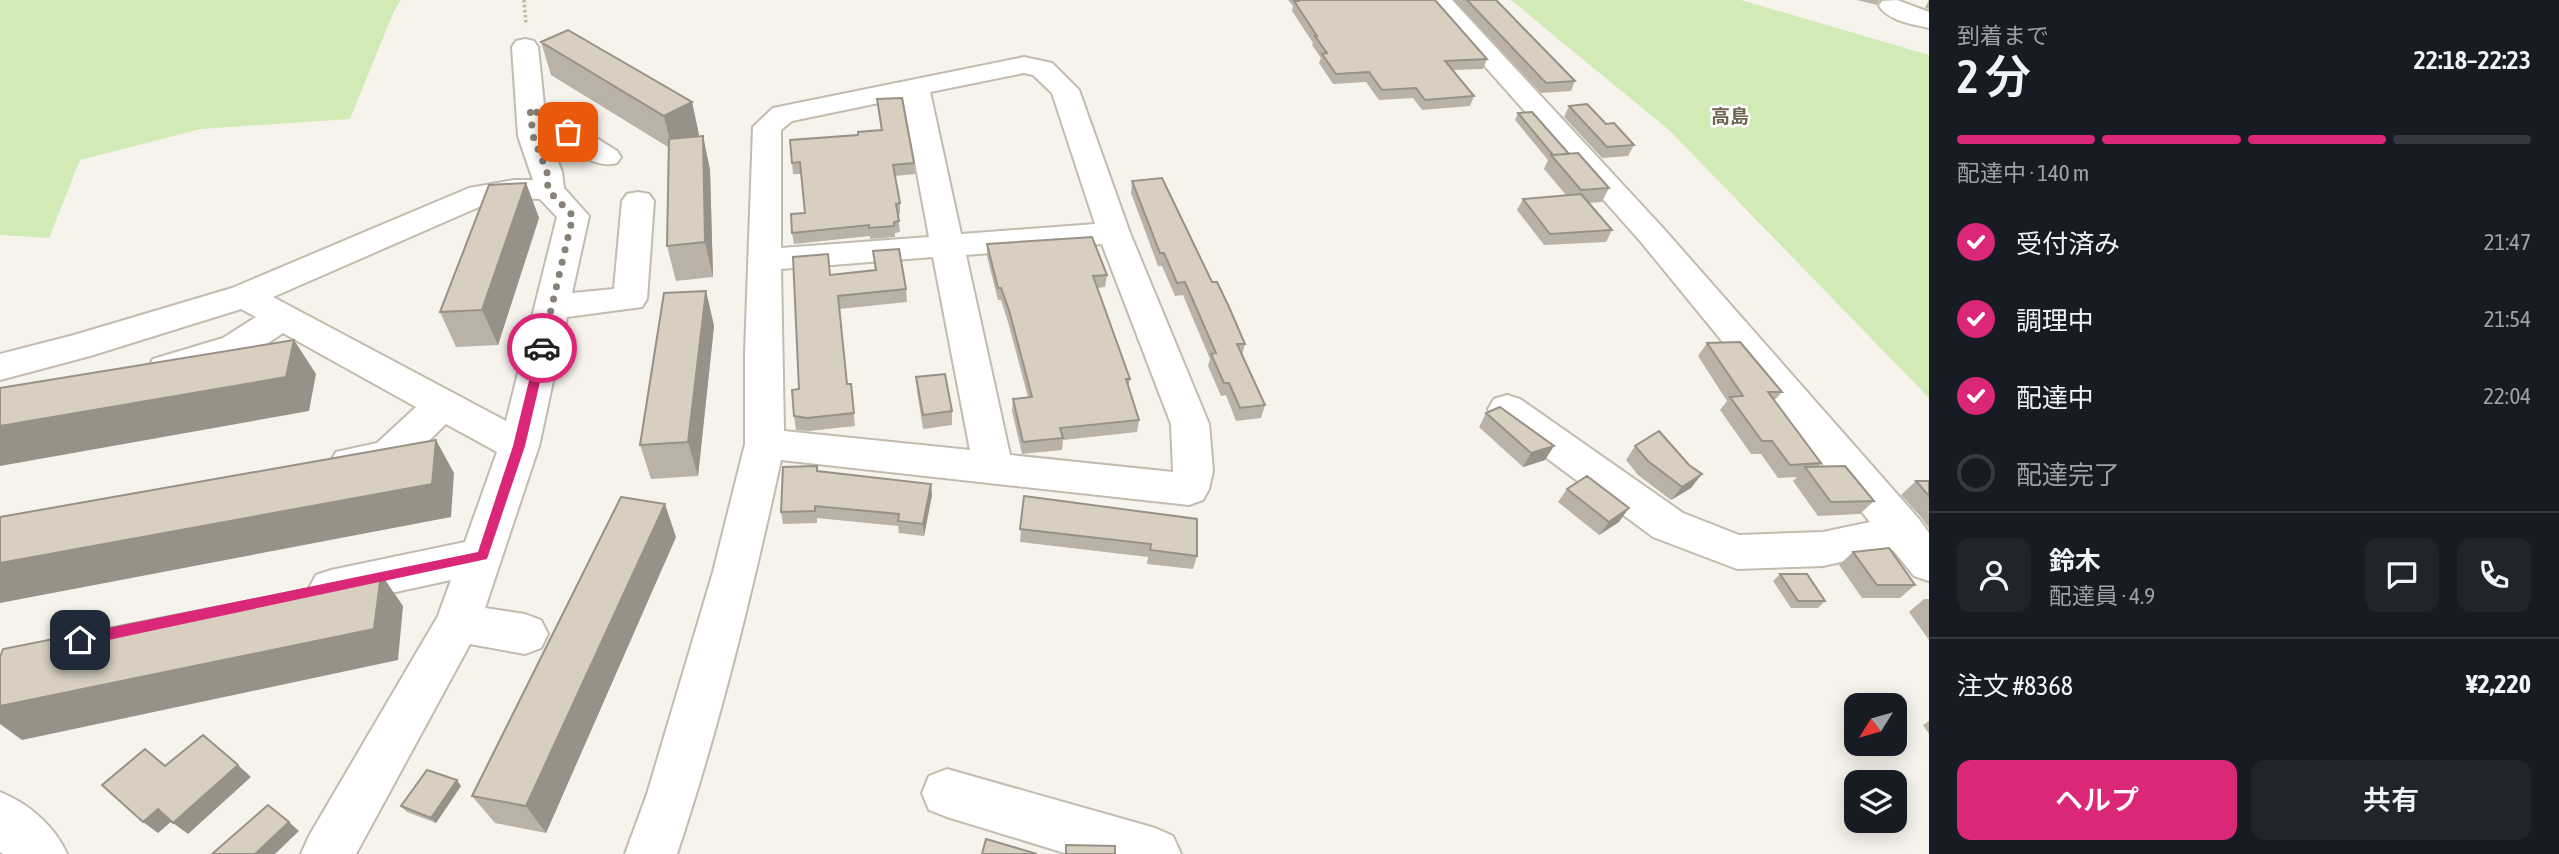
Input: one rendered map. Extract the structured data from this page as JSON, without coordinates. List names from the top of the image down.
{
  "districts": ["高島"],
  "north": "bottom left",
  "page": {
    "heading": ["2 分", "到着まで", "22:18–22:23"],
    "panel": [
      "鈴木",
      "配達員 · 4.9",
      "注文 #8368",
      "¥2,220"
    ],
    "bar": "配達中 · 140 m",
    "list": [
      ["受付済み", "21:47"],
      ["調理中", "21:54"],
      ["配達中", "22:04"],
      "配達完了"
    ],
    "buttons": ["ヘルプ", "共有"]
  }
}
